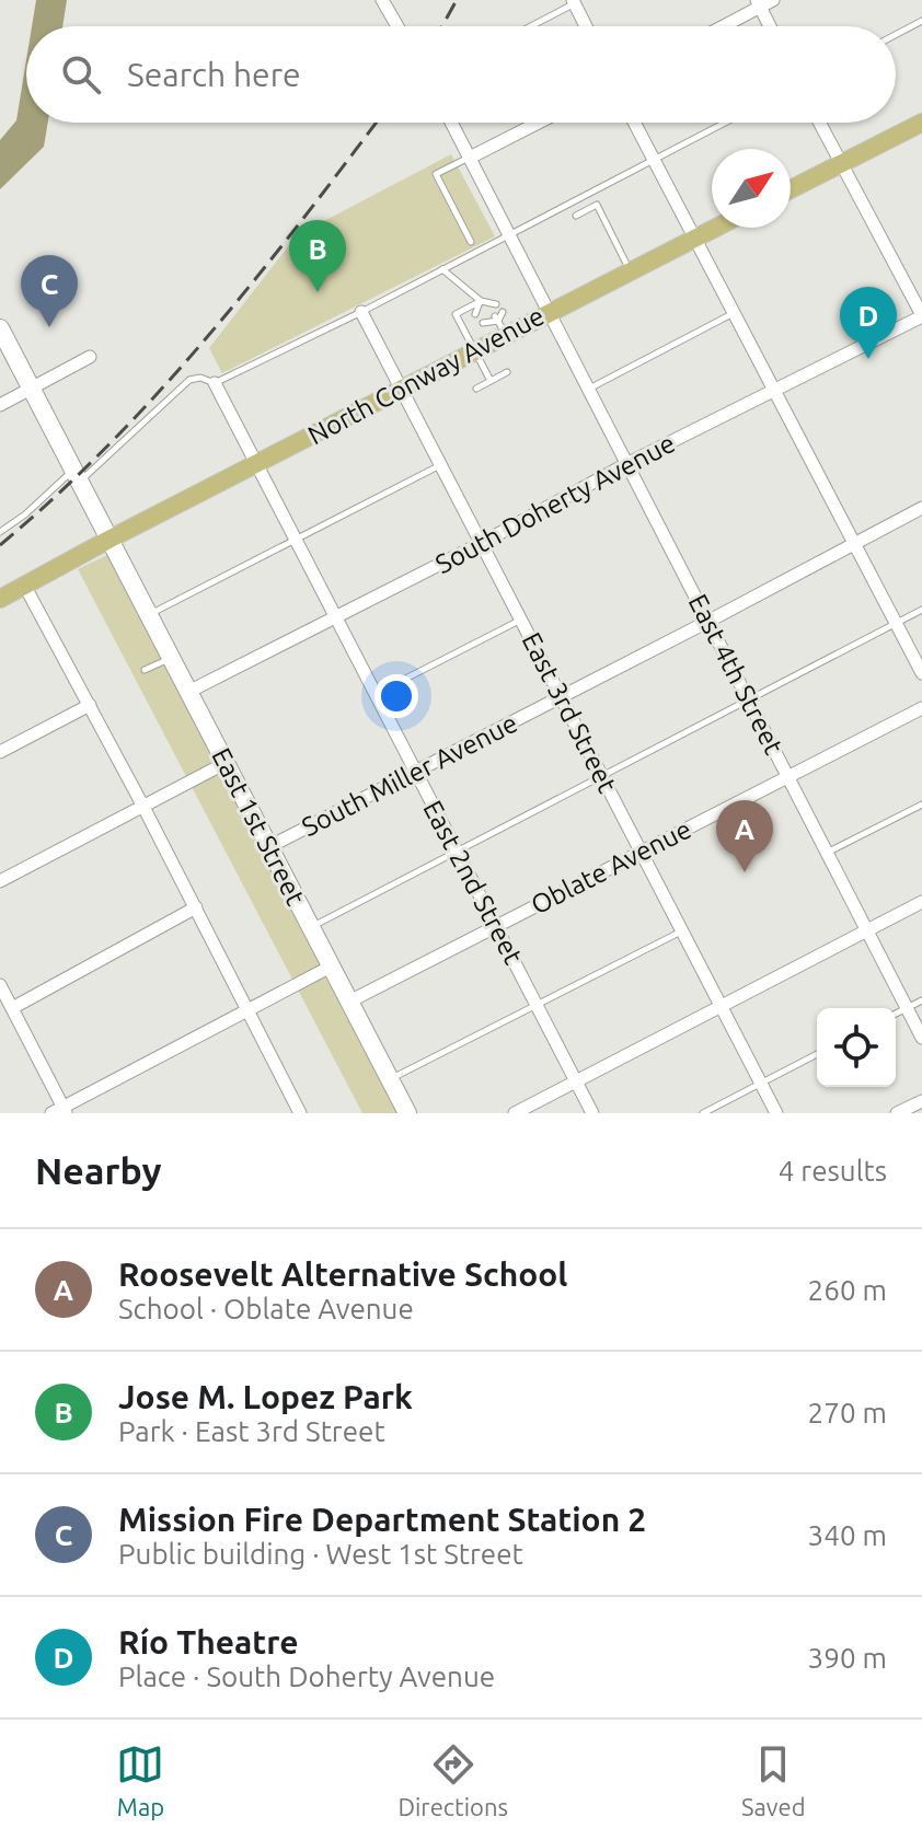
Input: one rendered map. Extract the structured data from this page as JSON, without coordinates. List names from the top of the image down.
{
  "streets": {
    "main road": ["North Conway Avenue"],
    "street": [
      "South Doherty Avenue",
      "East 4th Street",
      "East 3rd Street",
      "South Miller Avenue",
      "East 1st Street",
      "Oblate Avenue",
      "East 2nd Street"
    ]
  },
  "crossings": [
    ["North Conway Avenue", "East 4th Street"],
    ["North Conway Avenue", "East 3rd Street"],
    ["North Conway Avenue", "East 1st Street"],
    ["North Conway Avenue", "East 2nd Street"],
    ["South Doherty Avenue", "East 4th Street"],
    ["South Doherty Avenue", "East 3rd Street"],
    ["South Doherty Avenue", "East 1st Street"],
    ["South Doherty Avenue", "East 2nd Street"],
    ["East 4th Street", "South Miller Avenue"],
    ["East 4th Street", "Oblate Avenue"],
    ["East 3rd Street", "South Miller Avenue"],
    ["East 3rd Street", "Oblate Avenue"],
    ["South Miller Avenue", "East 1st Street"],
    ["South Miller Avenue", "East 2nd Street"],
    ["East 1st Street", "Oblate Avenue"],
    ["Oblate Avenue", "East 2nd Street"]
  ],
  "north": "top right",
  "page": {
    "search": "Search here",
    "pins": [
      "B",
      "C",
      "D",
      "A"
    ],
    "heading": ["Nearby", "4 results"],
    "list": [
      {
        "mark": "A",
        "name": "Roosevelt Alternative School",
        "note": "School · Oblate Avenue",
        "value": "260 m"
      },
      {
        "mark": "B",
        "name": "Jose M. Lopez Park",
        "note": "Park · East 3rd Street",
        "value": "270 m"
      },
      {
        "mark": "C",
        "name": "Mission Fire Department Station 2",
        "note": "Public building · West 1st Street",
        "value": "340 m"
      },
      {
        "mark": "D",
        "name": "Río Theatre",
        "note": "Place · South Doherty Avenue",
        "value": "390 m"
      }
    ],
    "nav": ["Map", "Directions", "Saved"]
  }
}
